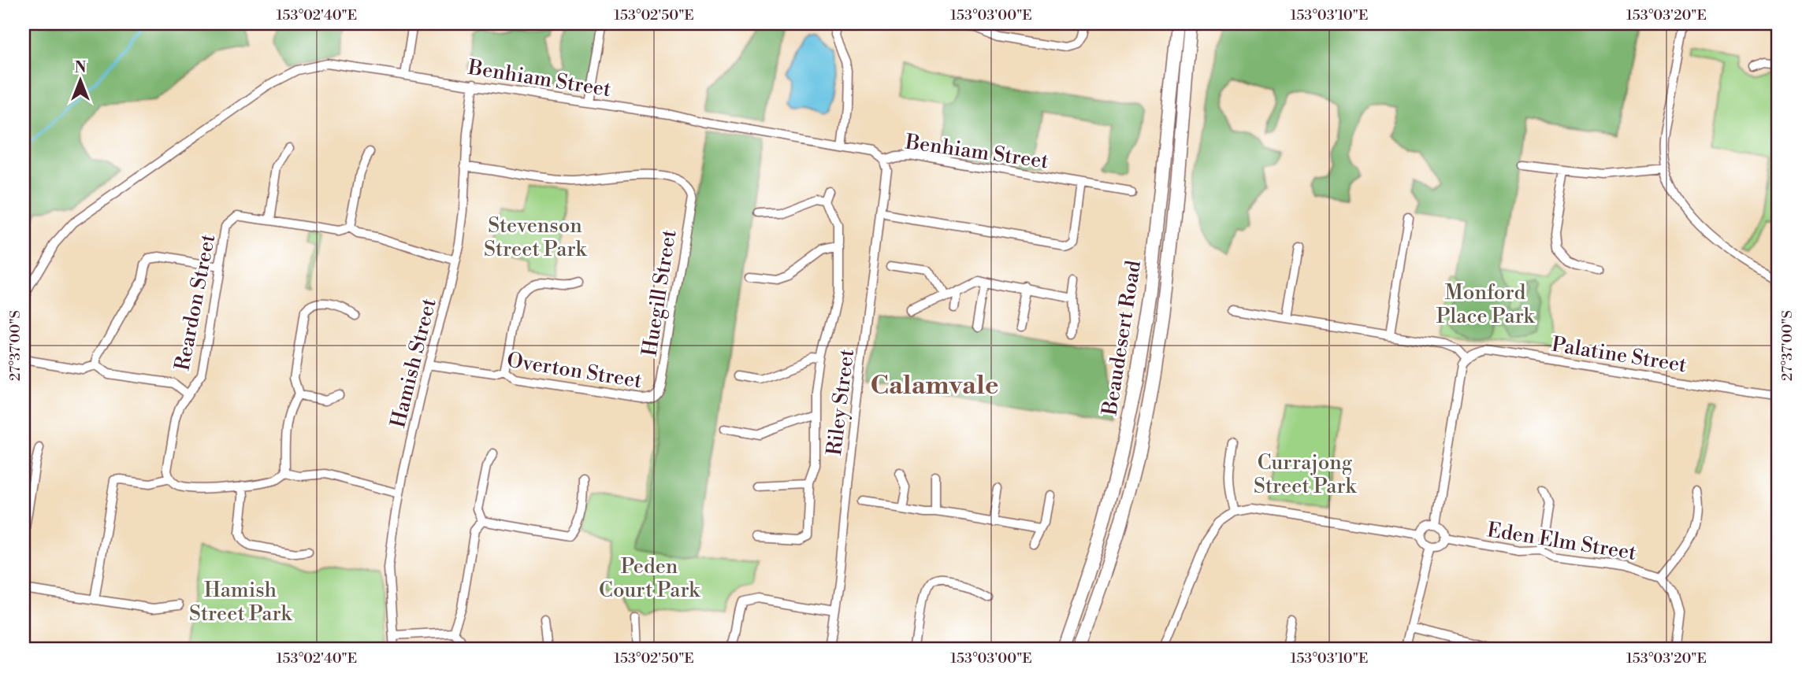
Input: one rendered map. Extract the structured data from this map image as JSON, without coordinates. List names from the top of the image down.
{
  "streets": {
    "highway": ["Beaudesert Road"],
    "street": [
      "Benhiam Street",
      "Huegill Street",
      "Reardon Street",
      "Palatine Street",
      "Hamish Street",
      "Overton Street",
      "Riley Street",
      "Eden Elm Street"
    ]
  },
  "crossings": [
    ["Benhiam Street", "Hamish Street"],
    ["Benhiam Street", "Riley Street"],
    ["Huegill Street", "Hamish Street"],
    ["Huegill Street", "Overton Street"],
    ["Reardon Street", "Hamish Street"],
    ["Hamish Street", "Overton Street"]
  ],
  "districts": ["Calamvale"],
  "parks": [
    "Stevenson Street Park",
    "Monford Place Park",
    "Currajong Street Park",
    "Peden Court Park",
    "Hamish Street Park"
  ],
  "north": "top",
  "coordinates": [
    "153°02'40\"E",
    "153°02'50\"E",
    "153°03'00\"E",
    "153°03'10\"E",
    "153°03'20\"E",
    "27°37'00\"S"
  ]
}
